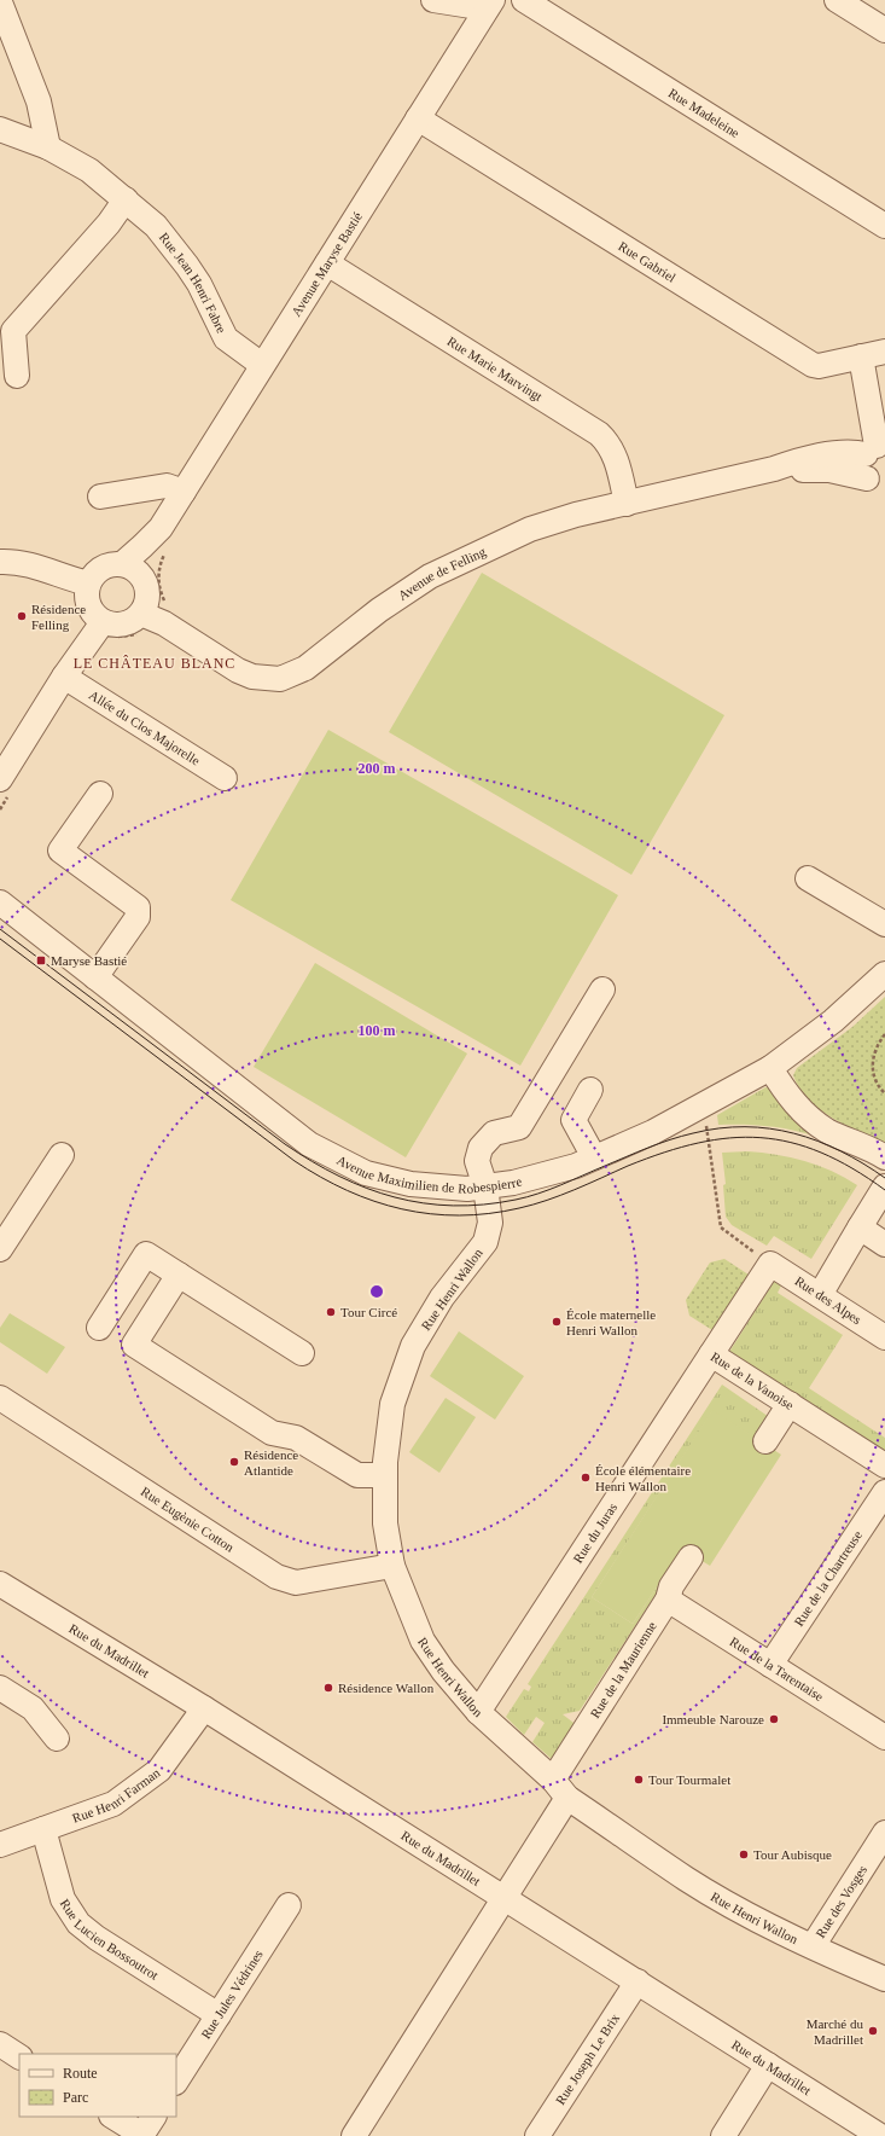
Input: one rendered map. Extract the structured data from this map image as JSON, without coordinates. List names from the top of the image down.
{
  "streets": {
    "street": [
      "Rue Madeleine",
      "Rue Gabriel",
      "Avenue Maryse Bastié",
      "Rue Jean Henri Fabre",
      "Rue Marie Marvingt",
      "Avenue de Felling",
      "Allée du Clos Majorelle",
      "Avenue Maximilien de Robespierre",
      "Rue Henri Wallon",
      "Rue des Alpes",
      "Rue de la Vanoise",
      "Rue Eugènie Cotton",
      "Rue du Juras",
      "Rue de la Chartreuse",
      "Rue du Madrillet",
      "Rue de la Tarentaise",
      "Rue de la Maurienne",
      "Rue Henri Farman",
      "Rue des Vosges",
      "Rue Lucien Bossoutrot",
      "Rue Jules Védrines",
      "Rue Joseph Le Brix"
    ]
  },
  "crossings": [
    ["Rue Gabriel", "Avenue Maryse Bastié"],
    ["Avenue Maryse Bastié", "Rue Jean Henri Fabre"],
    ["Avenue Maryse Bastié", "Rue Marie Marvingt"],
    ["Avenue Maryse Bastié", "Avenue de Felling"],
    ["Rue Marie Marvingt", "Avenue de Felling"],
    ["Avenue Maximilien de Robespierre", "Rue Henri Wallon"],
    ["Rue Henri Wallon", "Rue Eugènie Cotton"],
    ["Rue Henri Wallon", "Rue du Juras"],
    ["Rue Henri Wallon", "Rue de la Maurienne"],
    ["Rue Henri Wallon", "Rue des Vosges"],
    ["Rue des Alpes", "Rue de la Vanoise"],
    ["Rue de la Vanoise", "Rue du Juras"],
    ["Rue de la Chartreuse", "Rue de la Tarentaise"],
    ["Rue du Madrillet", "Rue de la Maurienne"],
    ["Rue du Madrillet", "Rue Henri Farman"],
    ["Rue du Madrillet", "Rue Joseph Le Brix"],
    ["Rue de la Tarentaise", "Rue de la Maurienne"],
    ["Rue Henri Farman", "Rue Lucien Bossoutrot"],
    ["Rue Lucien Bossoutrot", "Rue Jules Védrines"]
  ],
  "districts": ["LE CHÂTEAU BLANC"],
  "places": {
    "other": [
      "Résidence Felling",
      "Tour Circé",
      "École maternelle Henri Wallon",
      "Résidence Atlantide",
      "École élémentaire Henri Wallon",
      "Résidence Wallon",
      "Immeuble Narouze",
      "Tour Tourmalet",
      "Tour Aubisque",
      "Marché du Madrillet"
    ],
    "transit": ["Maryse Bastié"]
  },
  "legend": ["Route", "Parc"],
  "rings": ["200 m", "100 m"]
}
